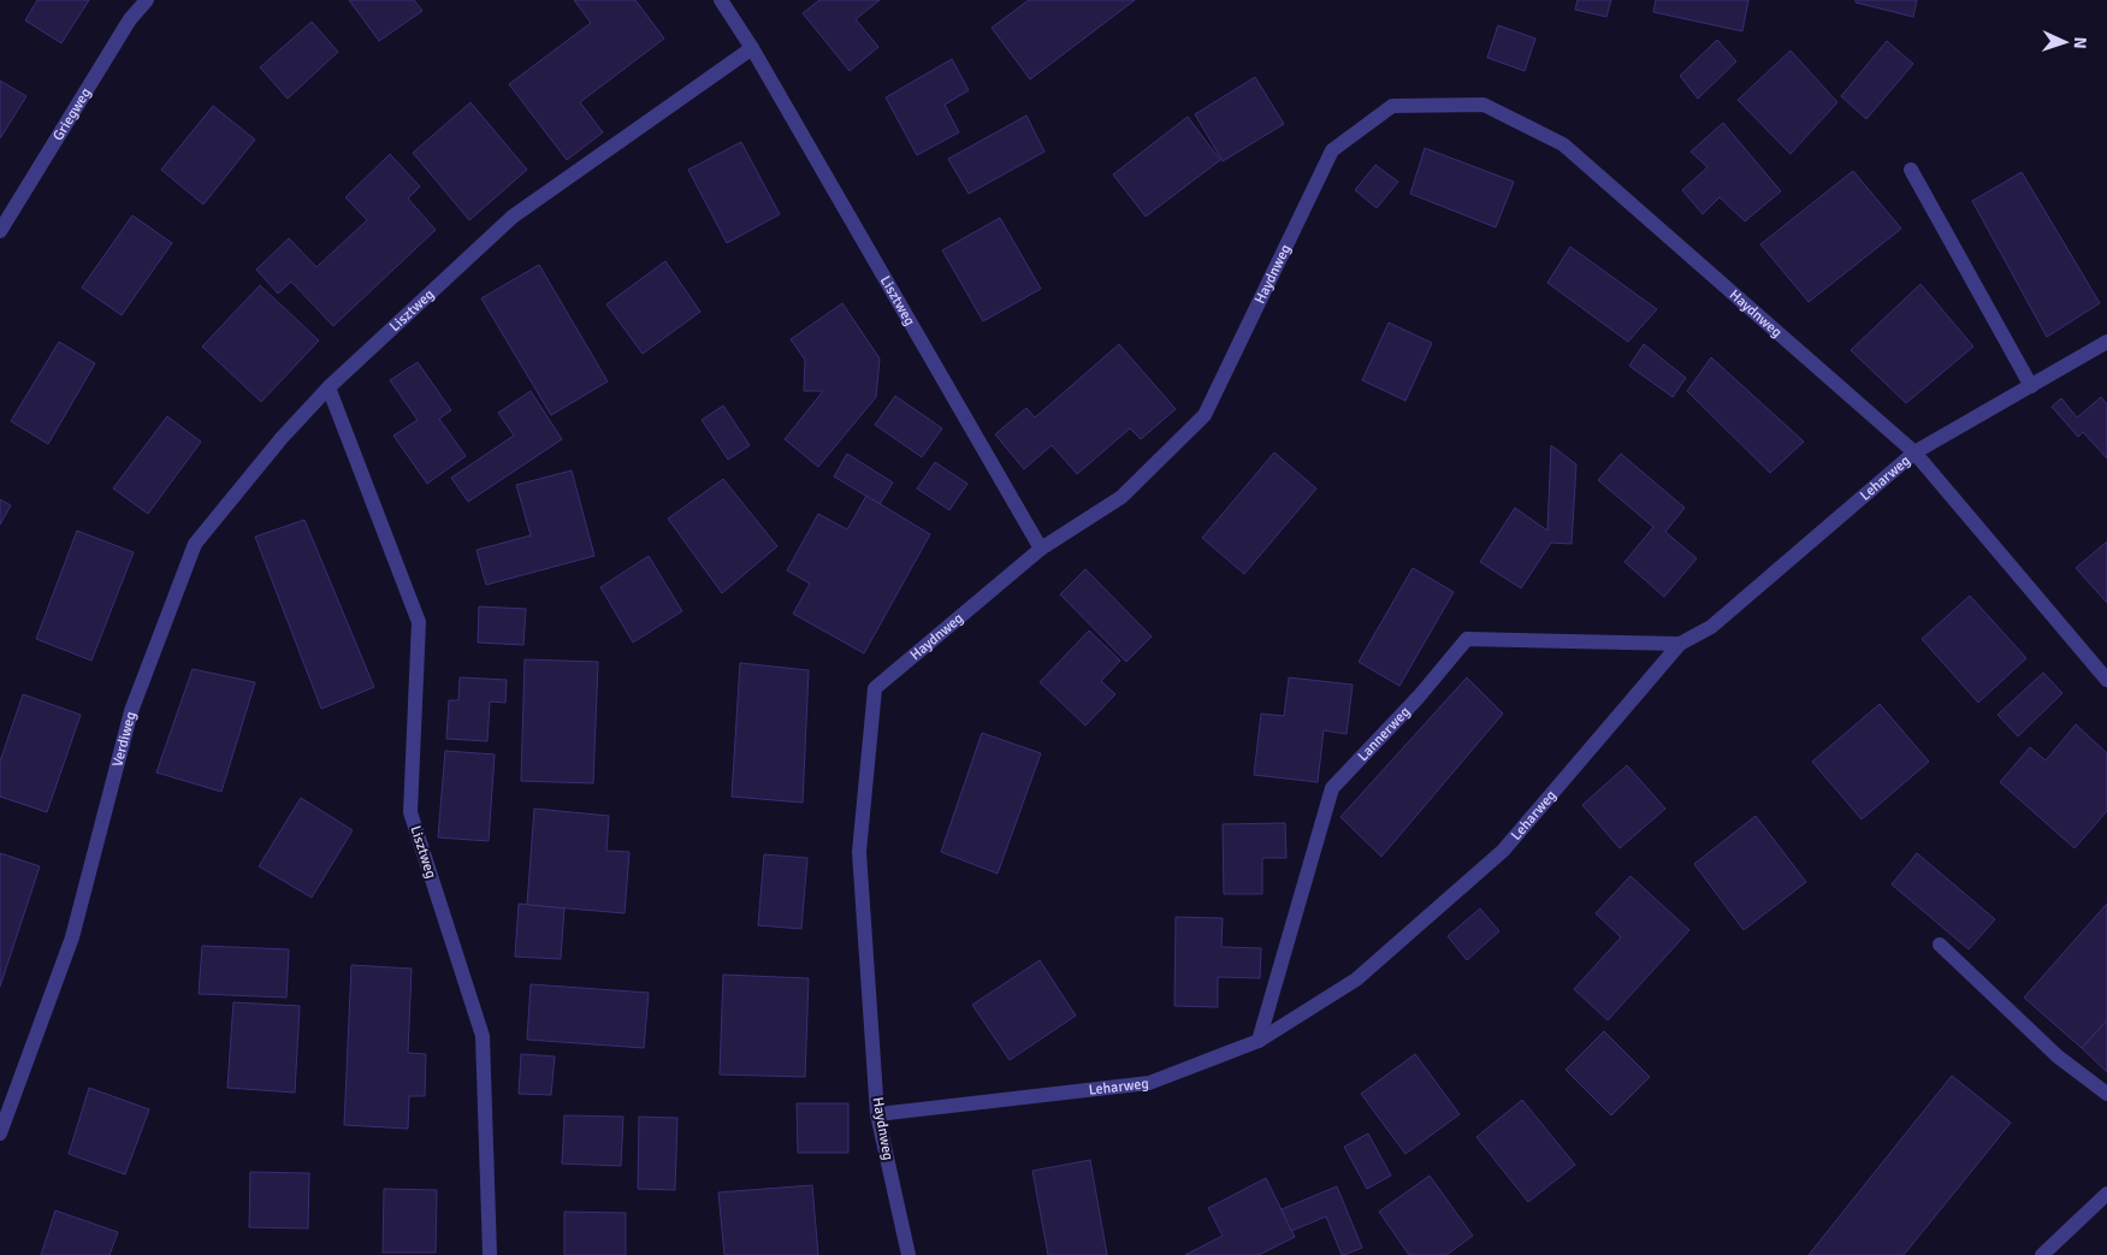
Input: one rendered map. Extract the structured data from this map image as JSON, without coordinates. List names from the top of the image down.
{
  "streets": {
    "street": [
      "Griegweg",
      "Haydnweg",
      "Lisztweg",
      "Leharweg",
      "Lannerweg",
      "Verdiweg"
    ]
  },
  "crossings": [
    ["Haydnweg", "Lisztweg"],
    ["Haydnweg", "Leharweg"],
    ["Lisztweg", "Verdiweg"],
    ["Leharweg", "Lannerweg"]
  ],
  "north": "right"
}
